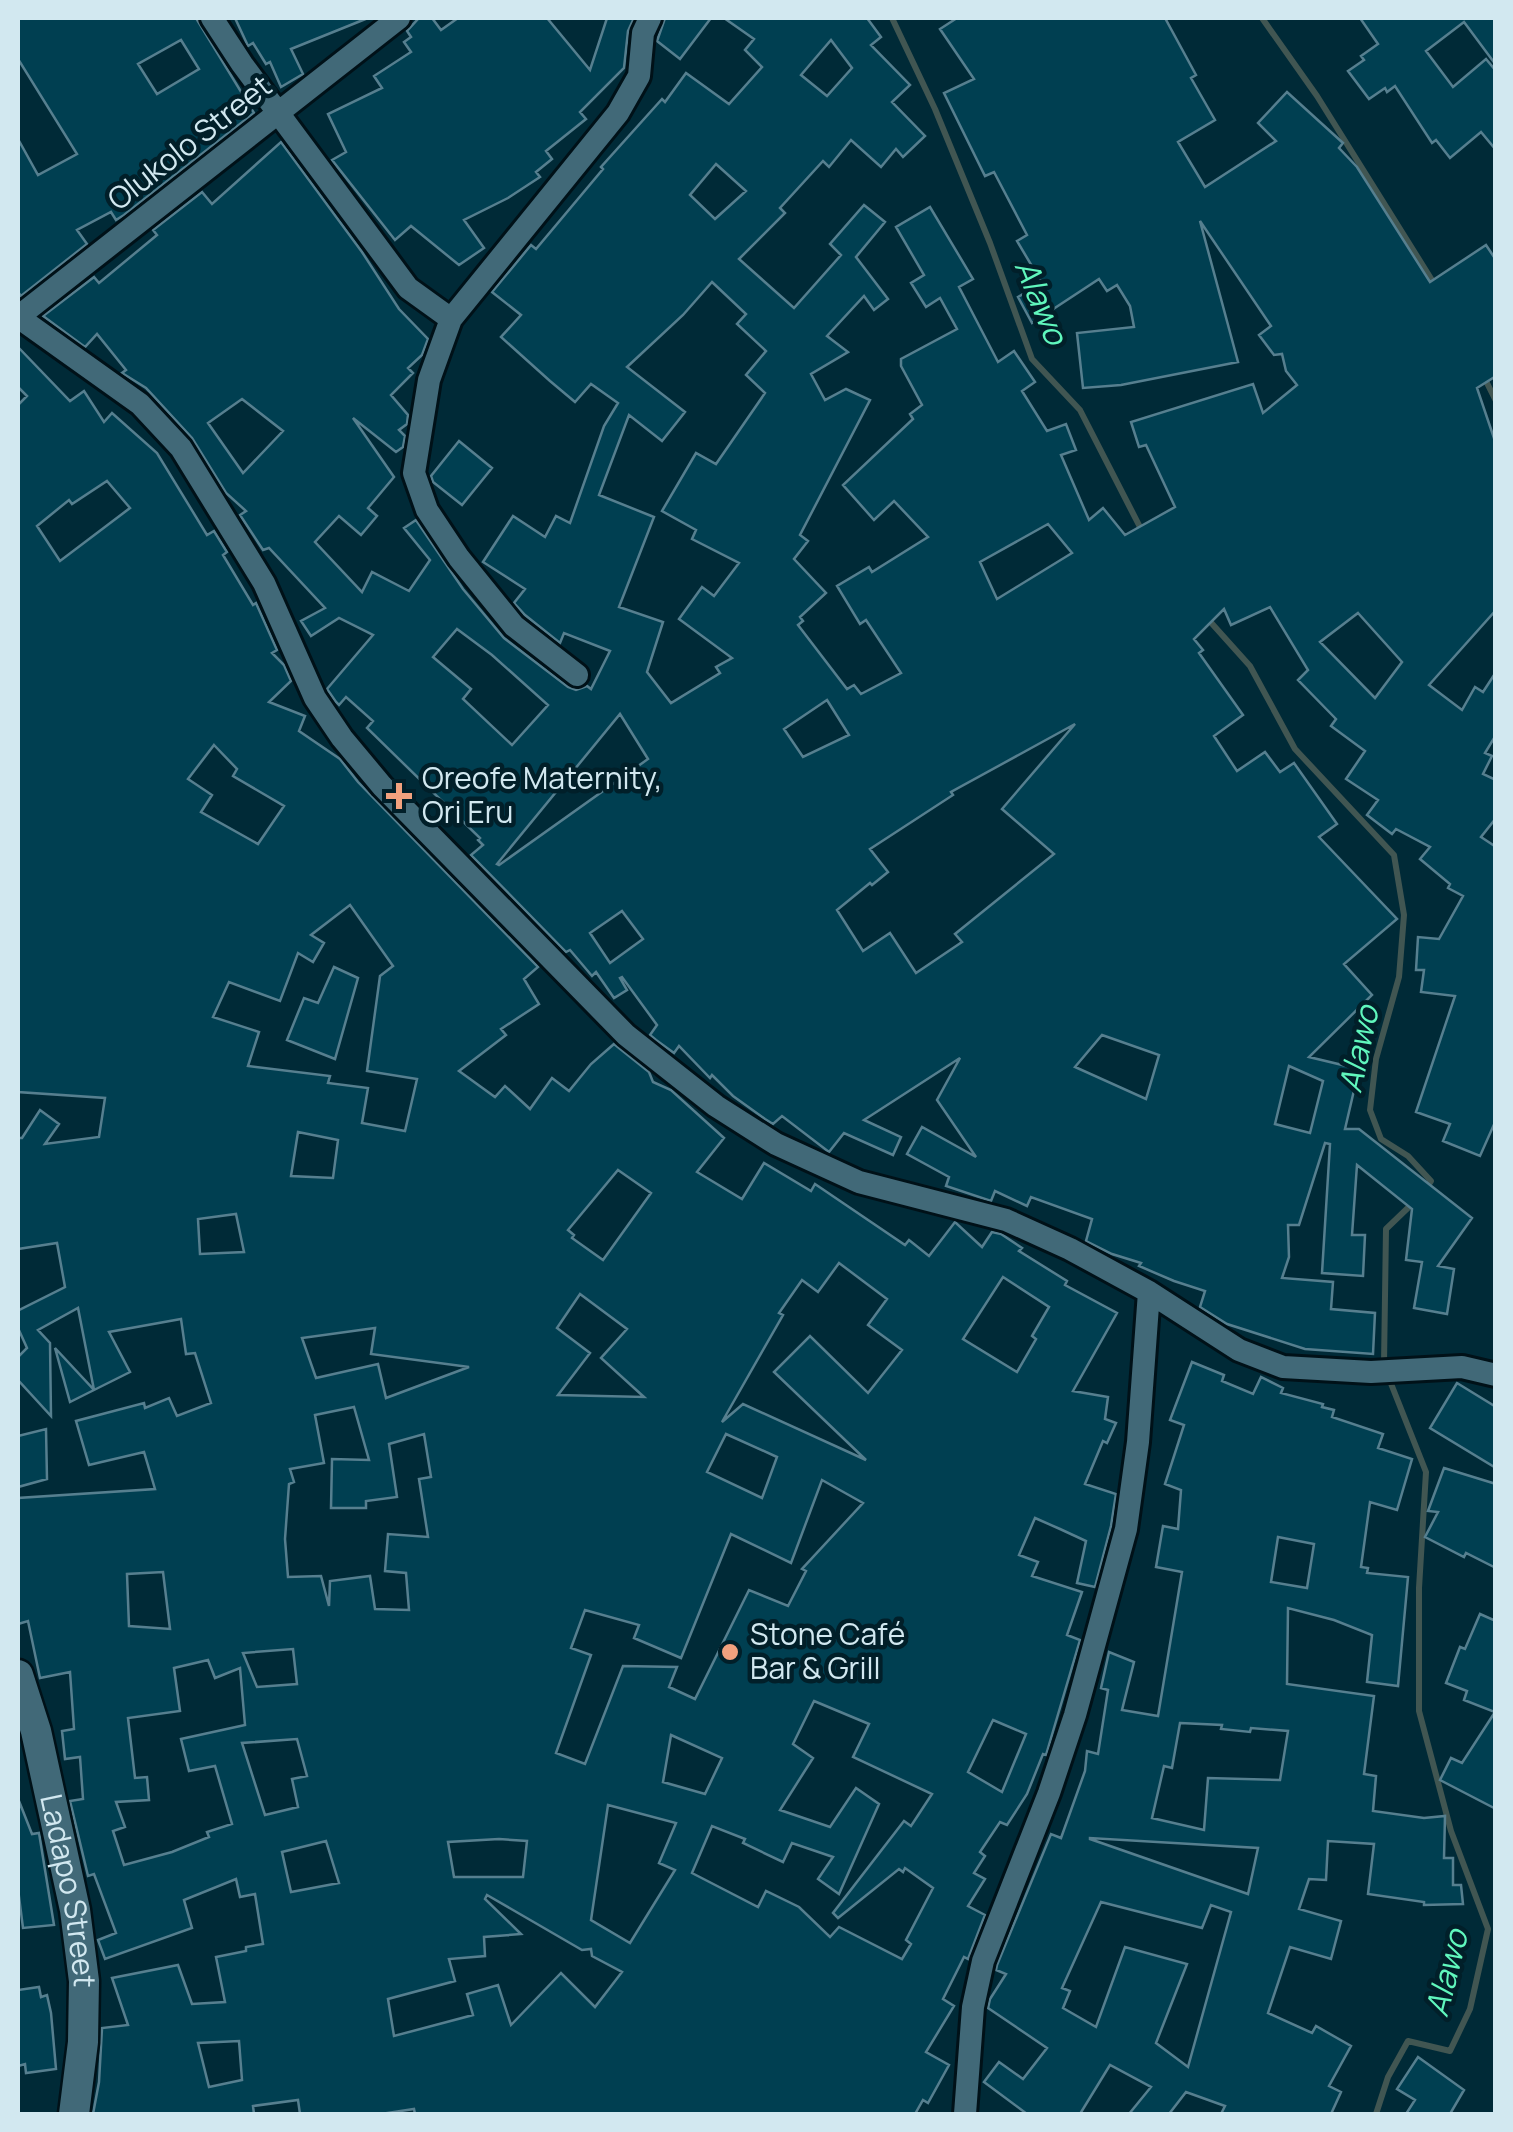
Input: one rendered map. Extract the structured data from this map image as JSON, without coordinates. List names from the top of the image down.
{
  "streets": {
    "main road": ["Ladapo Street"],
    "street": ["Olukolo Street"]
  },
  "water": ["Alawo"],
  "places": {
    "health": ["Oreofe Maternity, Ori Eru"],
    "other": ["Stone Café Bar & Grill"]
  }
}
